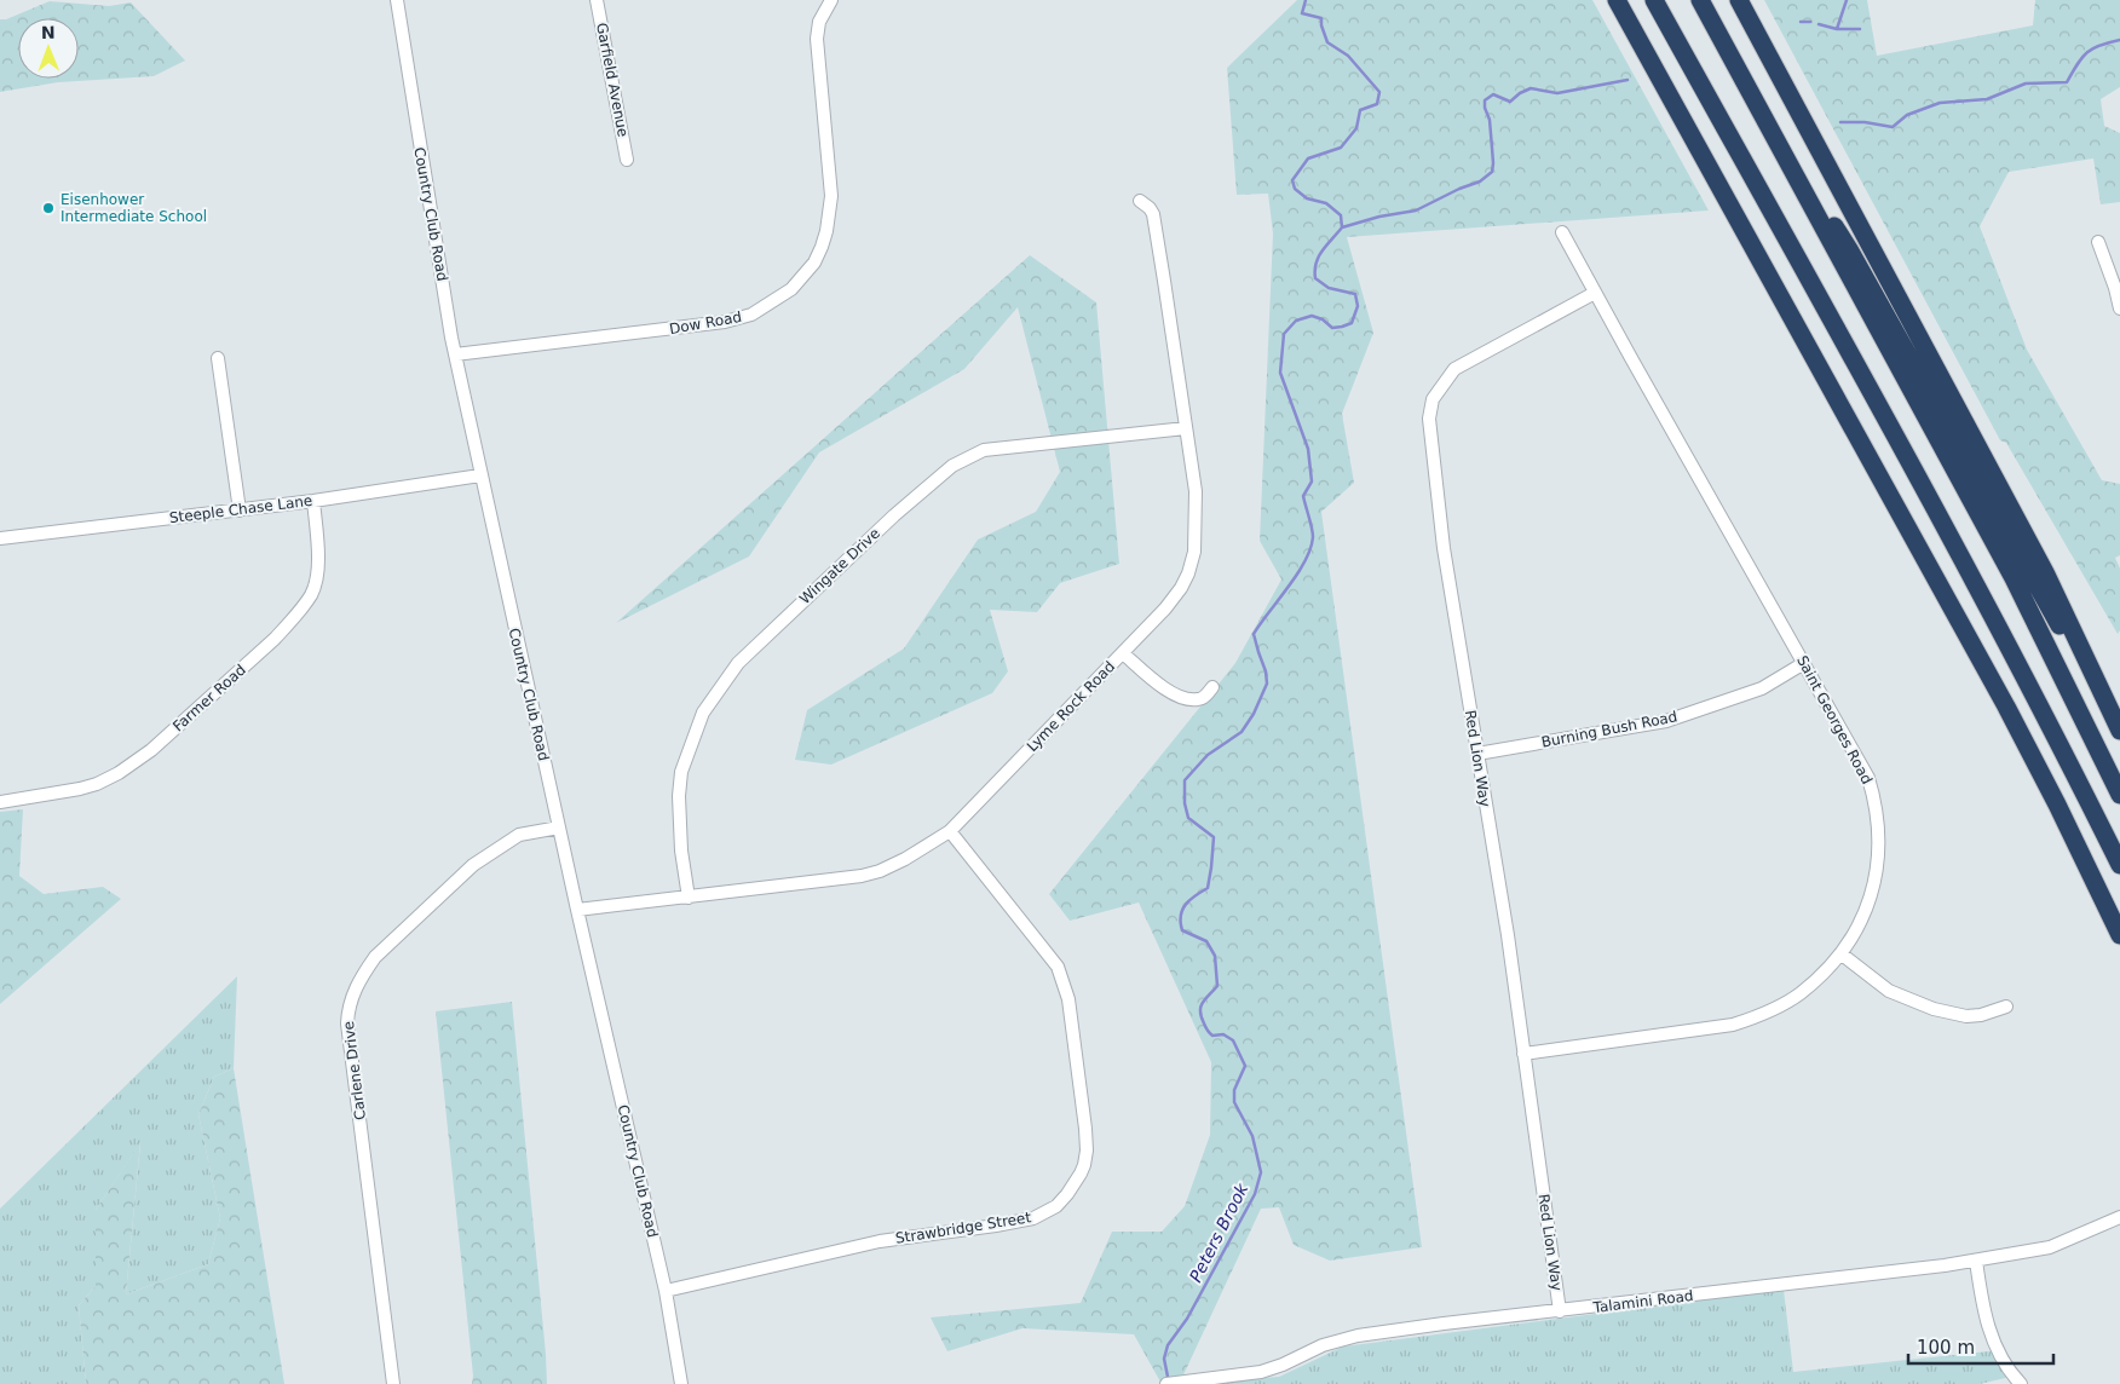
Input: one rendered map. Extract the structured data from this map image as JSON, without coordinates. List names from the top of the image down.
{
  "streets": {
    "street": [
      "Garfield Avenue",
      "Country Club Road",
      "Dow Road",
      "Steeple Chase Lane",
      "Wingate Drive",
      "Farmer Road",
      "Lyme Rock Road",
      "Saint Georges Road",
      "Burning Bush Road",
      "Red Lion Way",
      "Carlene Drive",
      "Strawbridge Street",
      "Talamini Road"
    ]
  },
  "crossings": [
    ["Country Club Road", "Dow Road"],
    ["Country Club Road", "Steeple Chase Lane"],
    ["Country Club Road", "Lyme Rock Road"],
    ["Country Club Road", "Carlene Drive"],
    ["Country Club Road", "Strawbridge Street"],
    ["Steeple Chase Lane", "Farmer Road"],
    ["Wingate Drive", "Lyme Rock Road"],
    ["Lyme Rock Road", "Strawbridge Street"],
    ["Saint Georges Road", "Burning Bush Road"],
    ["Saint Georges Road", "Red Lion Way"],
    ["Burning Bush Road", "Red Lion Way"],
    ["Red Lion Way", "Talamini Road"]
  ],
  "water": ["Peters Brook"],
  "places": ["Eisenhower Intermediate School"],
  "scale_bar": "100 m",
  "north": "top"
}
